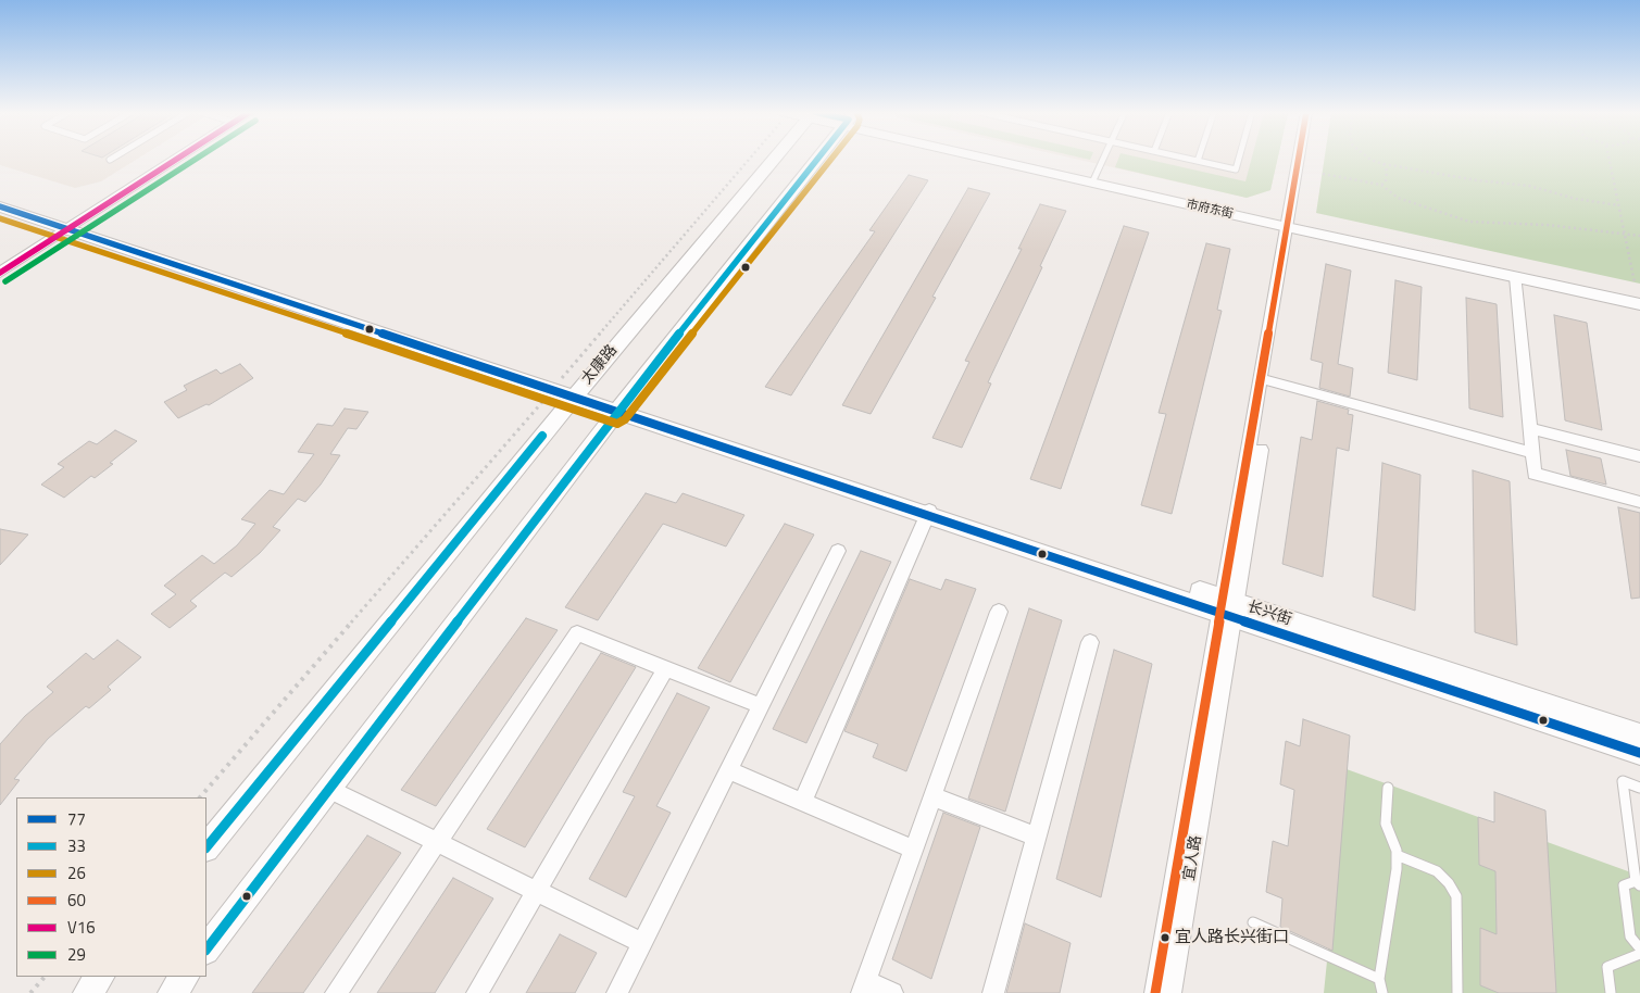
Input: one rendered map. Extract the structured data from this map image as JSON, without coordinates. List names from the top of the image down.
{
  "streets": {
    "main road": ["太康路", "长兴街"],
    "street": ["市府东街", "宜人路"]
  },
  "crossings": [
    ["市府东街", "宜人路"],
    ["太康路", "长兴街"],
    ["长兴街", "宜人路"]
  ],
  "places": ["宜人路长兴街口"],
  "lines": [
    "transit line 33",
    "transit line 26",
    "transit line 60",
    "transit line V16",
    "transit line 29",
    "transit line 77"
  ],
  "legend": [
    "77",
    "33",
    "26",
    "60",
    "V16",
    "29"
  ]
}
